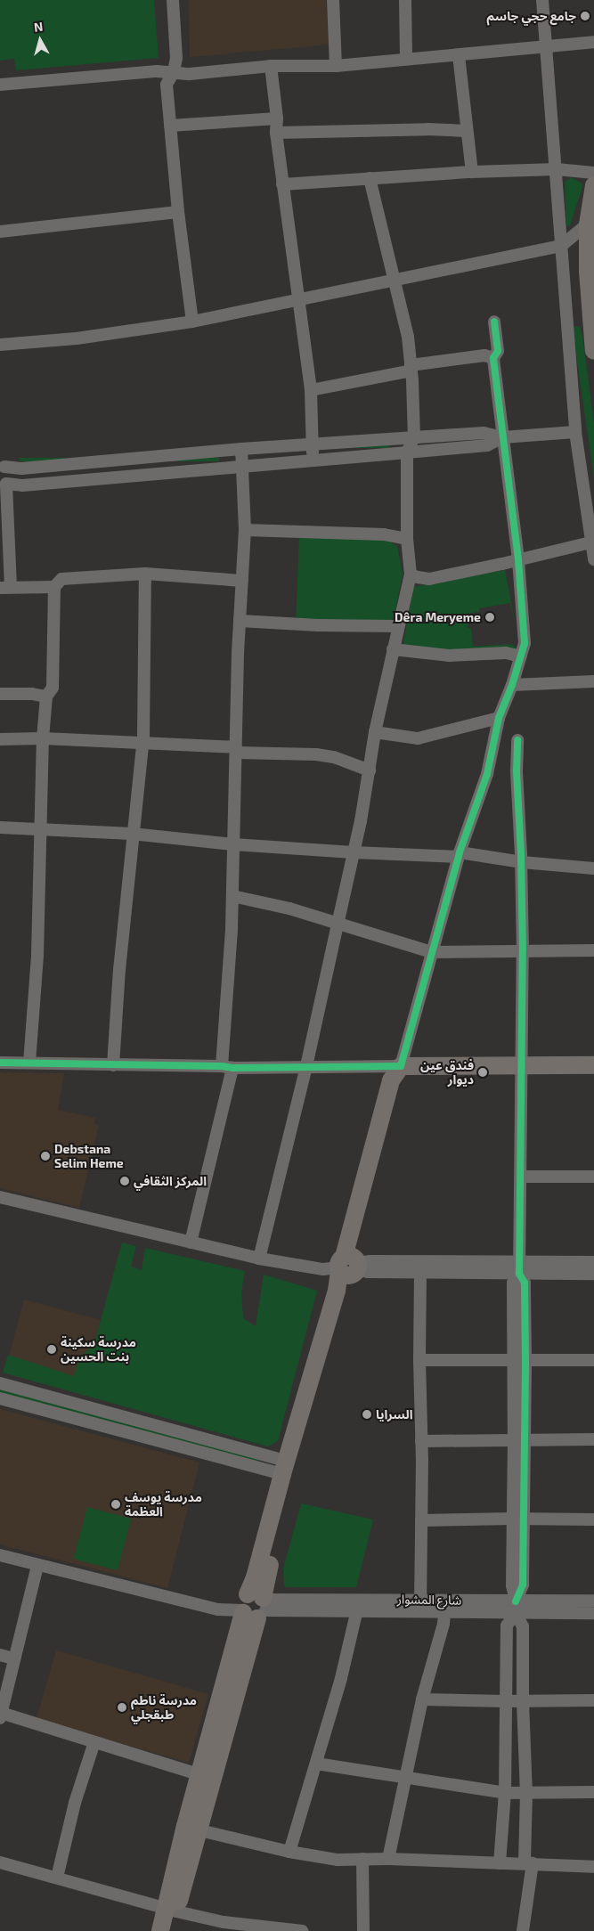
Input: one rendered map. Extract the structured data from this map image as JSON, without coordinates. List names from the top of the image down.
{
  "streets": {
    "street": ["شارع المشوار"]
  },
  "places": [
    "جامع حجي جاسم",
    "Dêra Meryeme",
    "فندق عين ديوار",
    "Debstana Selim Heme",
    "المركز الثقافي",
    "مدرسة سكينة بنت الحسين",
    "السرايا",
    "مدرسة يوسف العظمة",
    "مدرسة ناطم طبقجلي"
  ],
  "north": "top"
}
